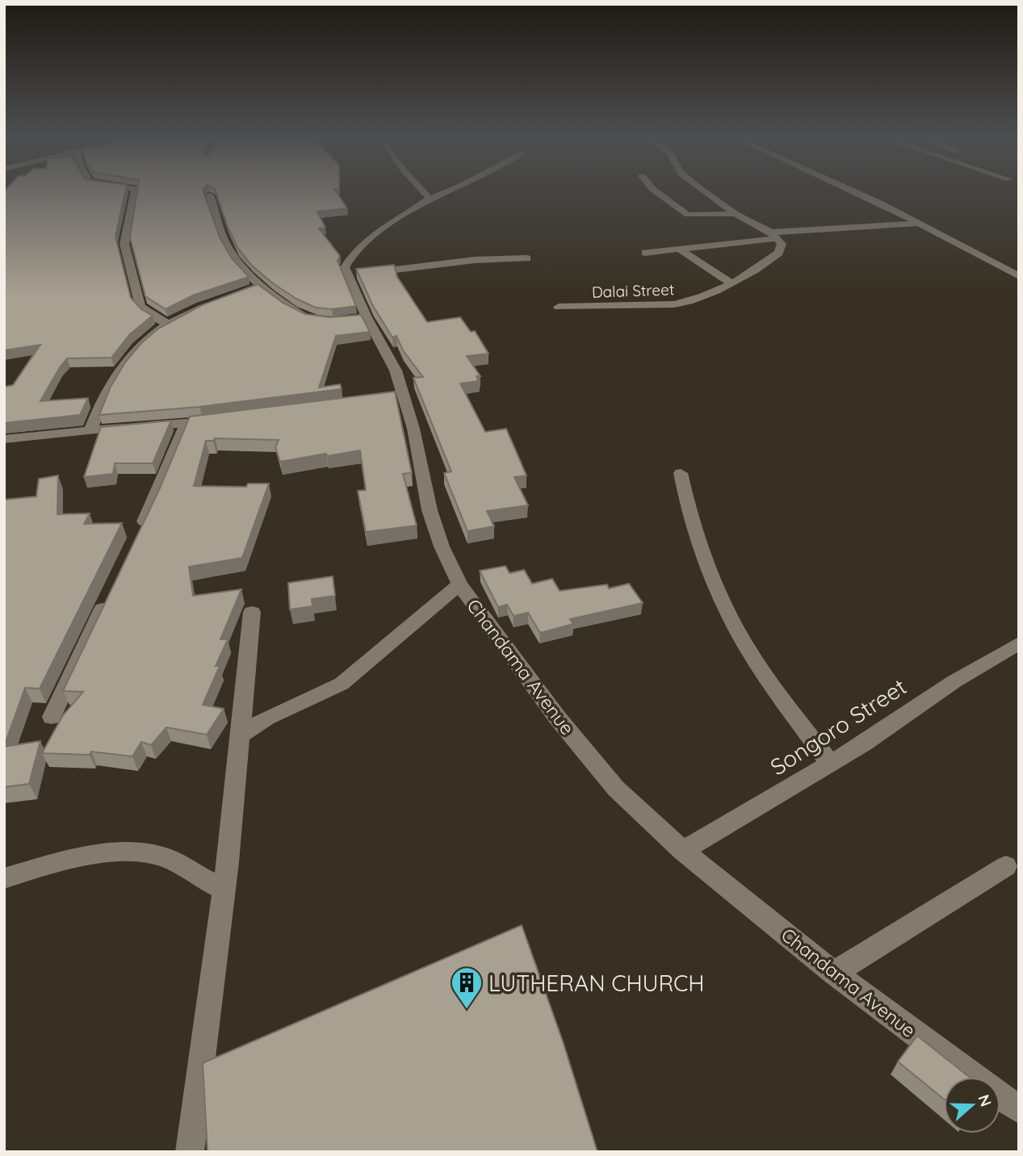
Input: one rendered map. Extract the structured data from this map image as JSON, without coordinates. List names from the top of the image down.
{
  "streets": {
    "street": ["Dalai Street", "Chandama Avenue", "Songoro Street"]
  },
  "crossings": [
    ["Chandama Avenue", "Songoro Street"]
  ],
  "places": {
    "building": ["LUTHERAN CHURCH"]
  },
  "north": "right"
}
